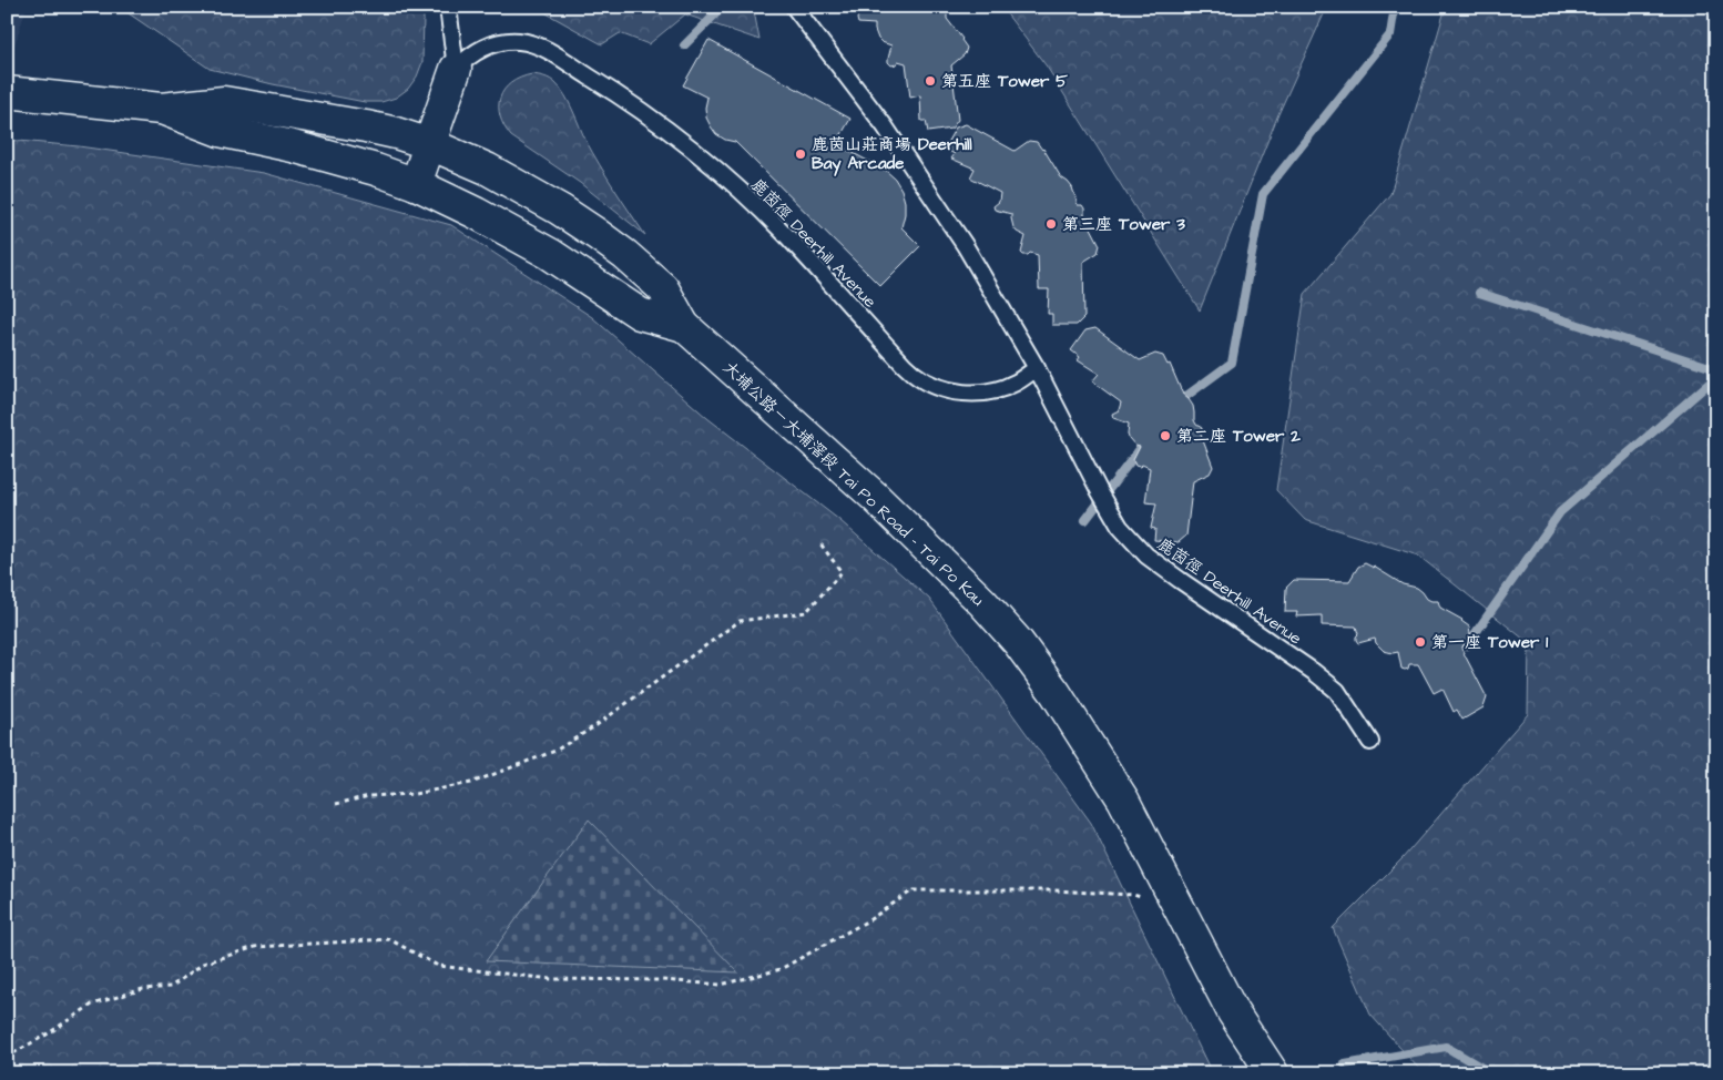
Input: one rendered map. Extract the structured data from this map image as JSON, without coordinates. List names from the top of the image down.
{
  "streets": {
    "main road": ["大埔公路－大埔滘段 Tai Po Road – Tai Po Kau"],
    "lane": ["鹿茵徑 Deerhill Avenue"]
  },
  "places": [
    "第五座 Tower 5",
    "鹿茵山莊商場 Deerhill Bay Arcade",
    "第三座 Tower 3",
    "第二座 Tower 2",
    "第一座 Tower 1"
  ]
}
